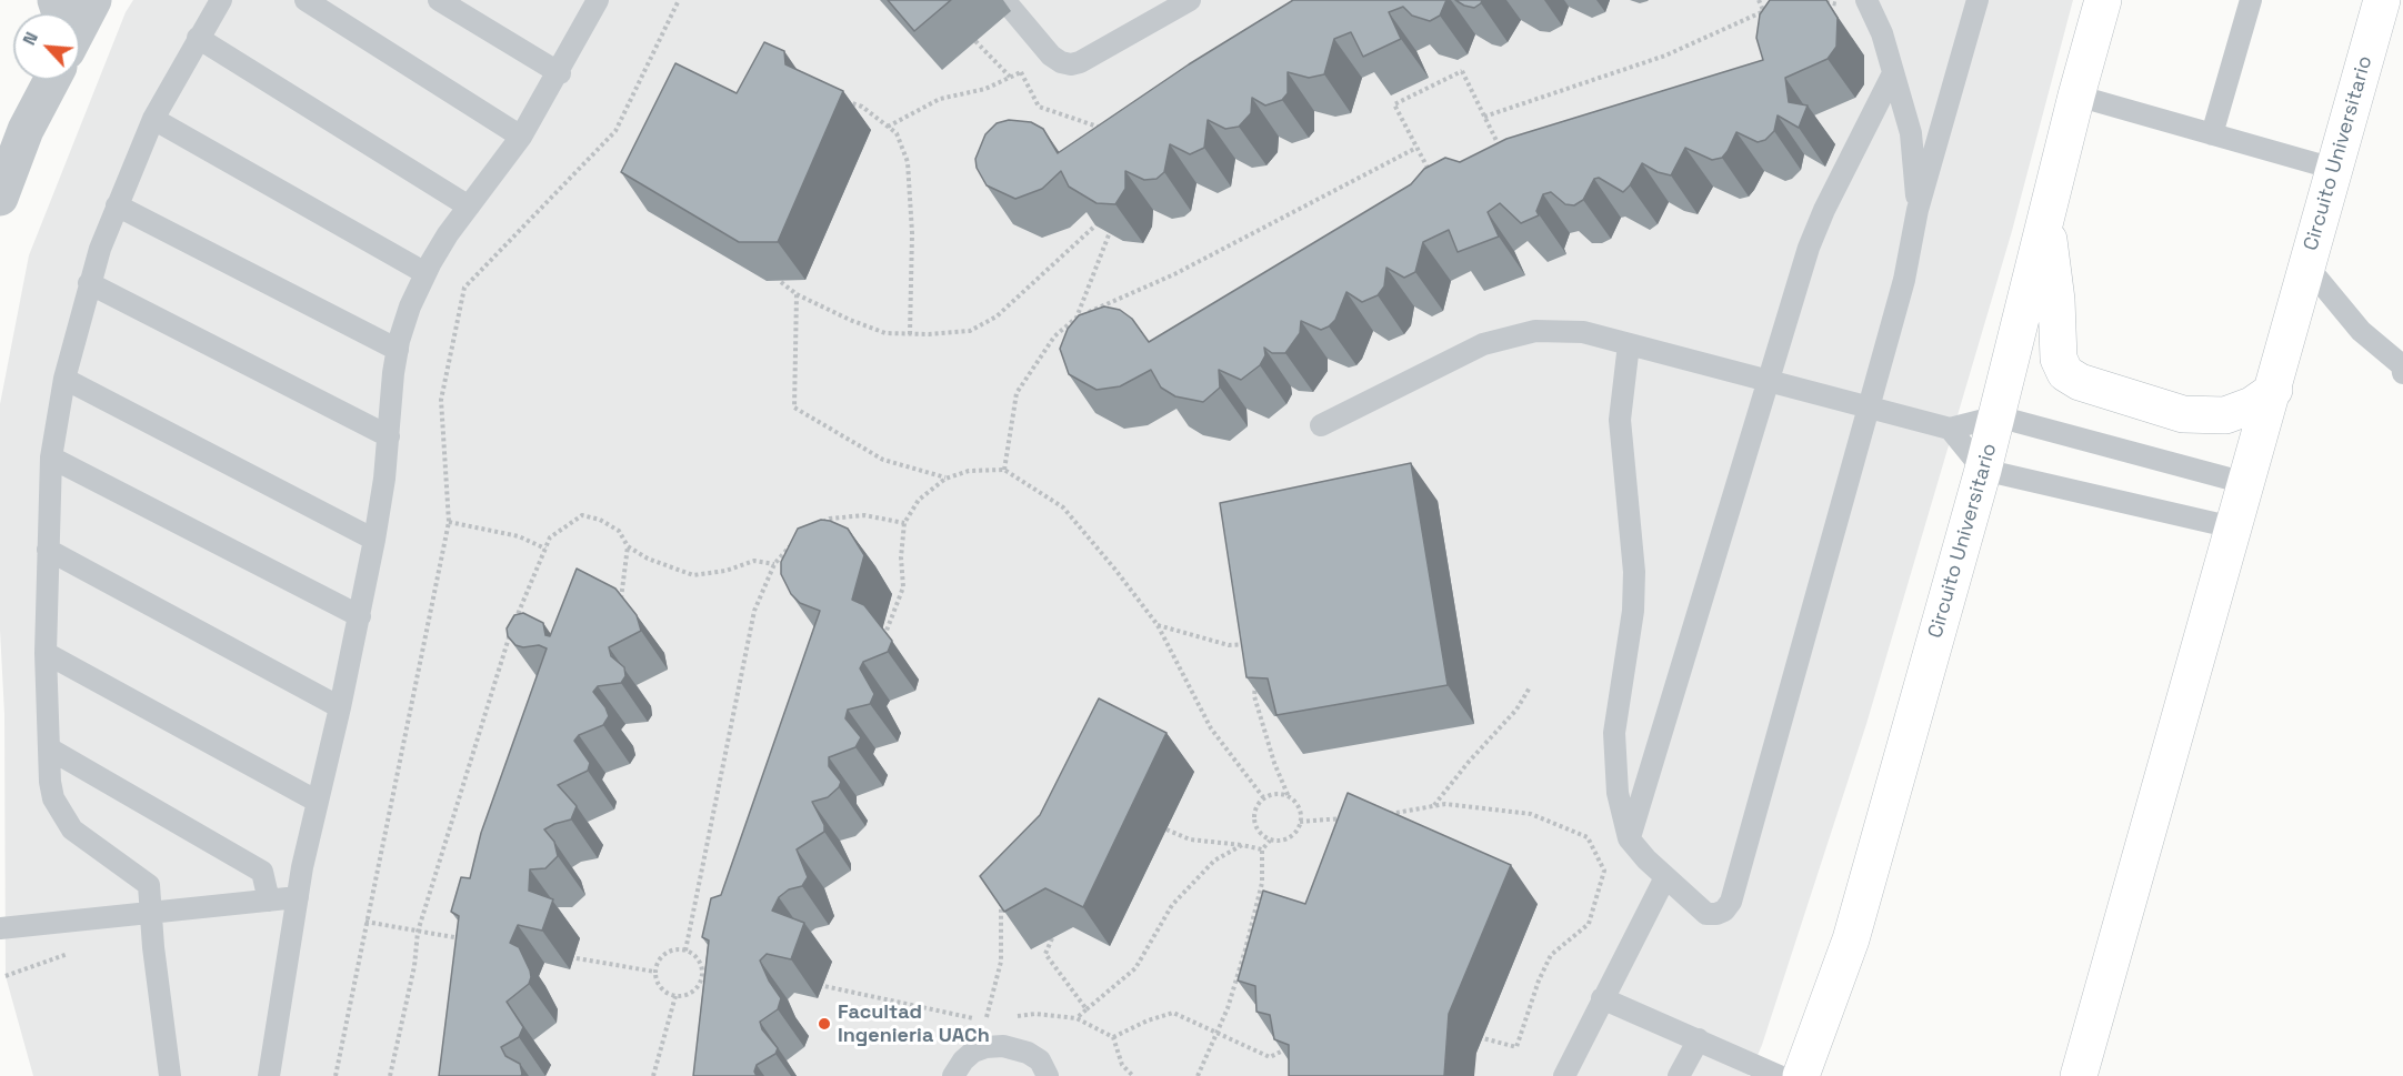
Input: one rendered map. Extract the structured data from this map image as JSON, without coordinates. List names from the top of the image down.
{
  "streets": {
    "main road": ["Circuito Universitario"]
  },
  "places": ["Facultad Ingenieria UACh"],
  "north": "top left"
}
